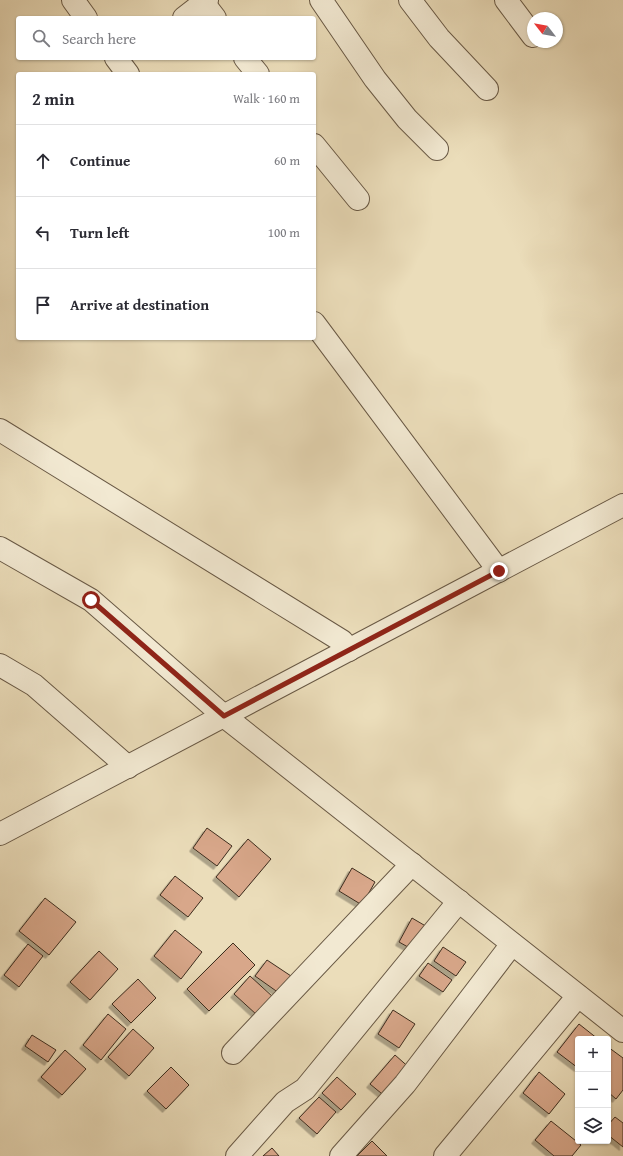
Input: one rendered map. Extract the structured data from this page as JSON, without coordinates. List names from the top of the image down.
{
  "north": "top left",
  "page": {
    "search": "Search here",
    "heading": ["2 min", "Walk · 160 m"],
    "list": [
      ["Continue", "60 m"],
      ["Turn left", "100 m"],
      "Arrive at destination"
    ],
    "map_buttons": ["+", "−"]
  }
}
